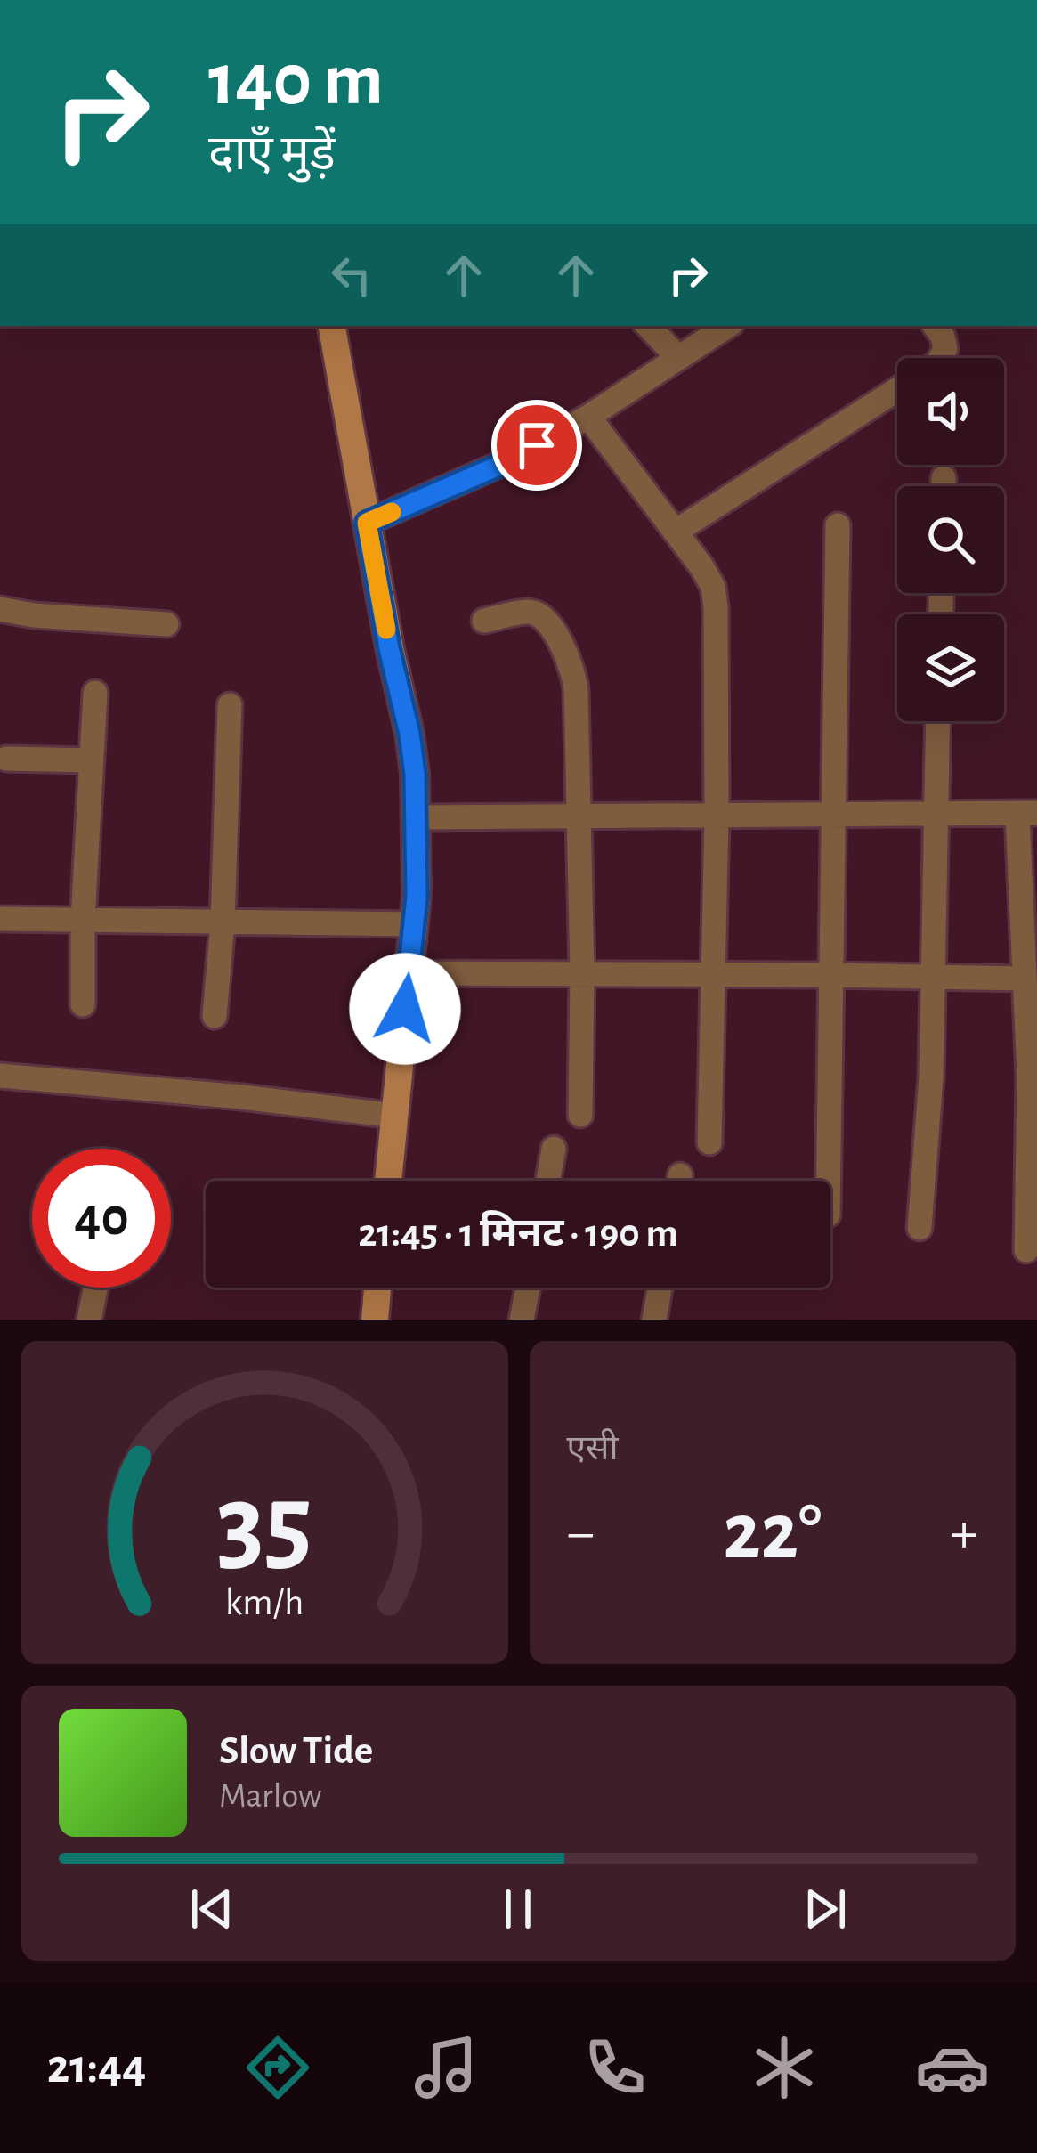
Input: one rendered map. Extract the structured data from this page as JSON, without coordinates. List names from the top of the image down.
{
  "page": {
    "turn": ["140 m", "दाएँ मुड़ें"],
    "limit": "40",
    "trip": "21:45 · 1 मिनट · 190 m",
    "tile": "एसी",
    "heat": ["−", "22°", "+"],
    "song": ["Slow Tide", "Marlow"],
    "tabs": "21:44",
    "gauge": ["35", "km/h"]
  }
}
